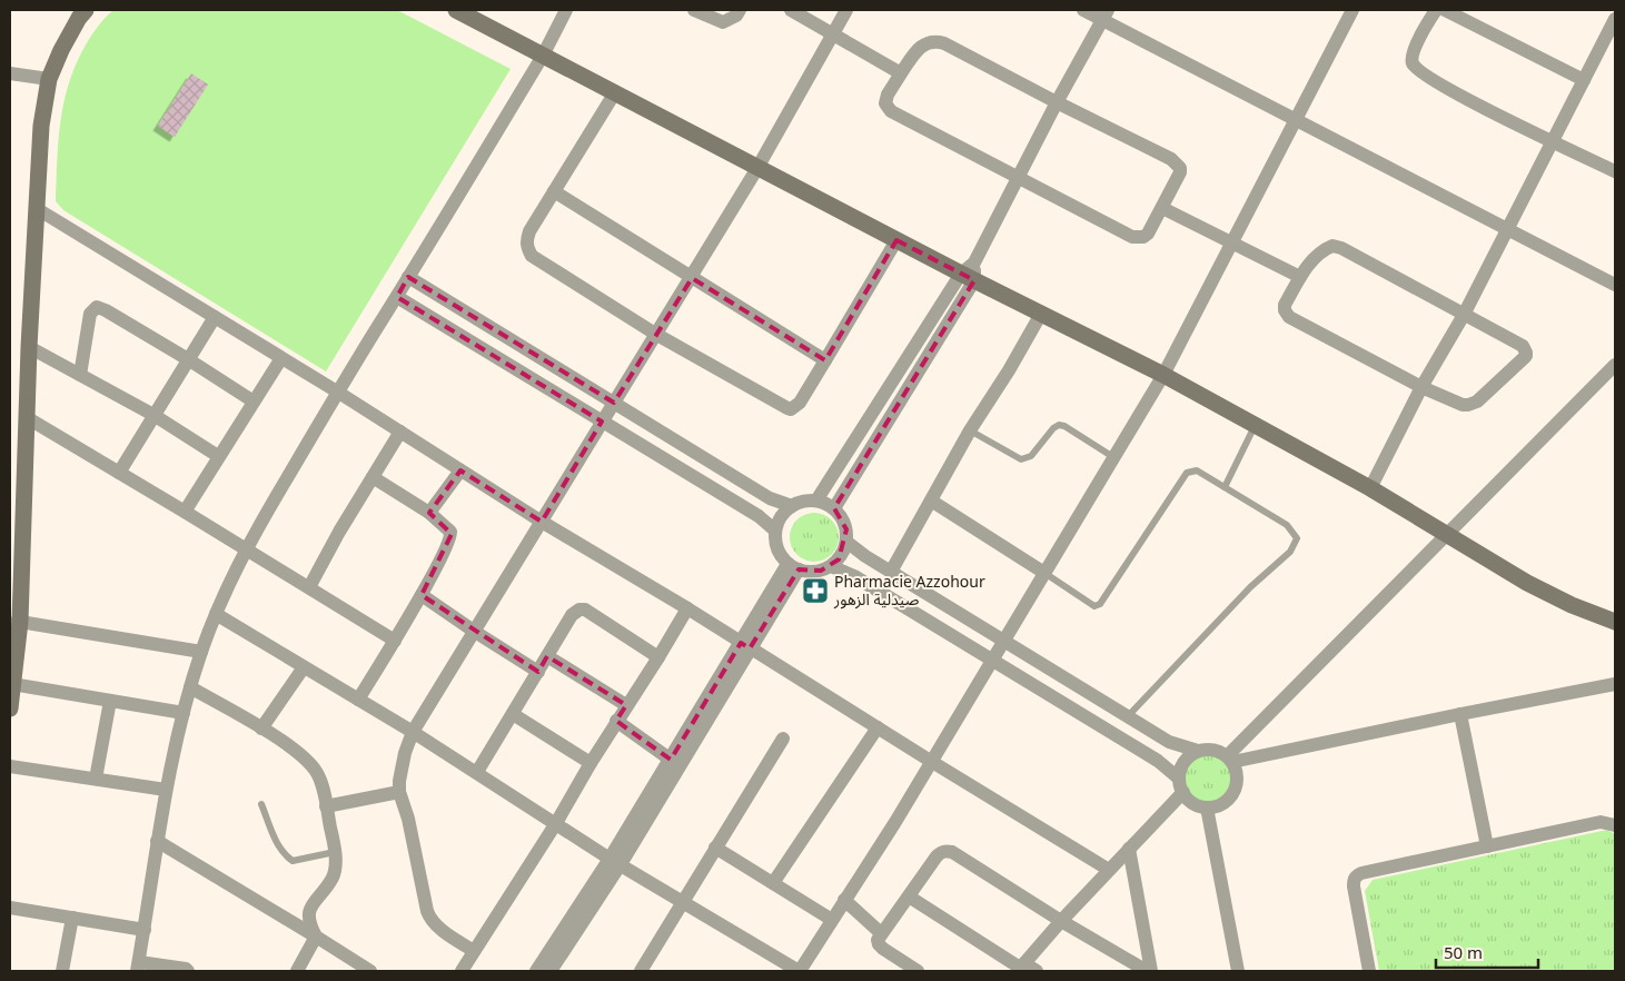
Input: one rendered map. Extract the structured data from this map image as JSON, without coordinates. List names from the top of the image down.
{
  "places": {
    "pharmacy": ["Pharmacie Azzohour صيدلية الزهور"]
  },
  "scale_bar": "50 m"
}
